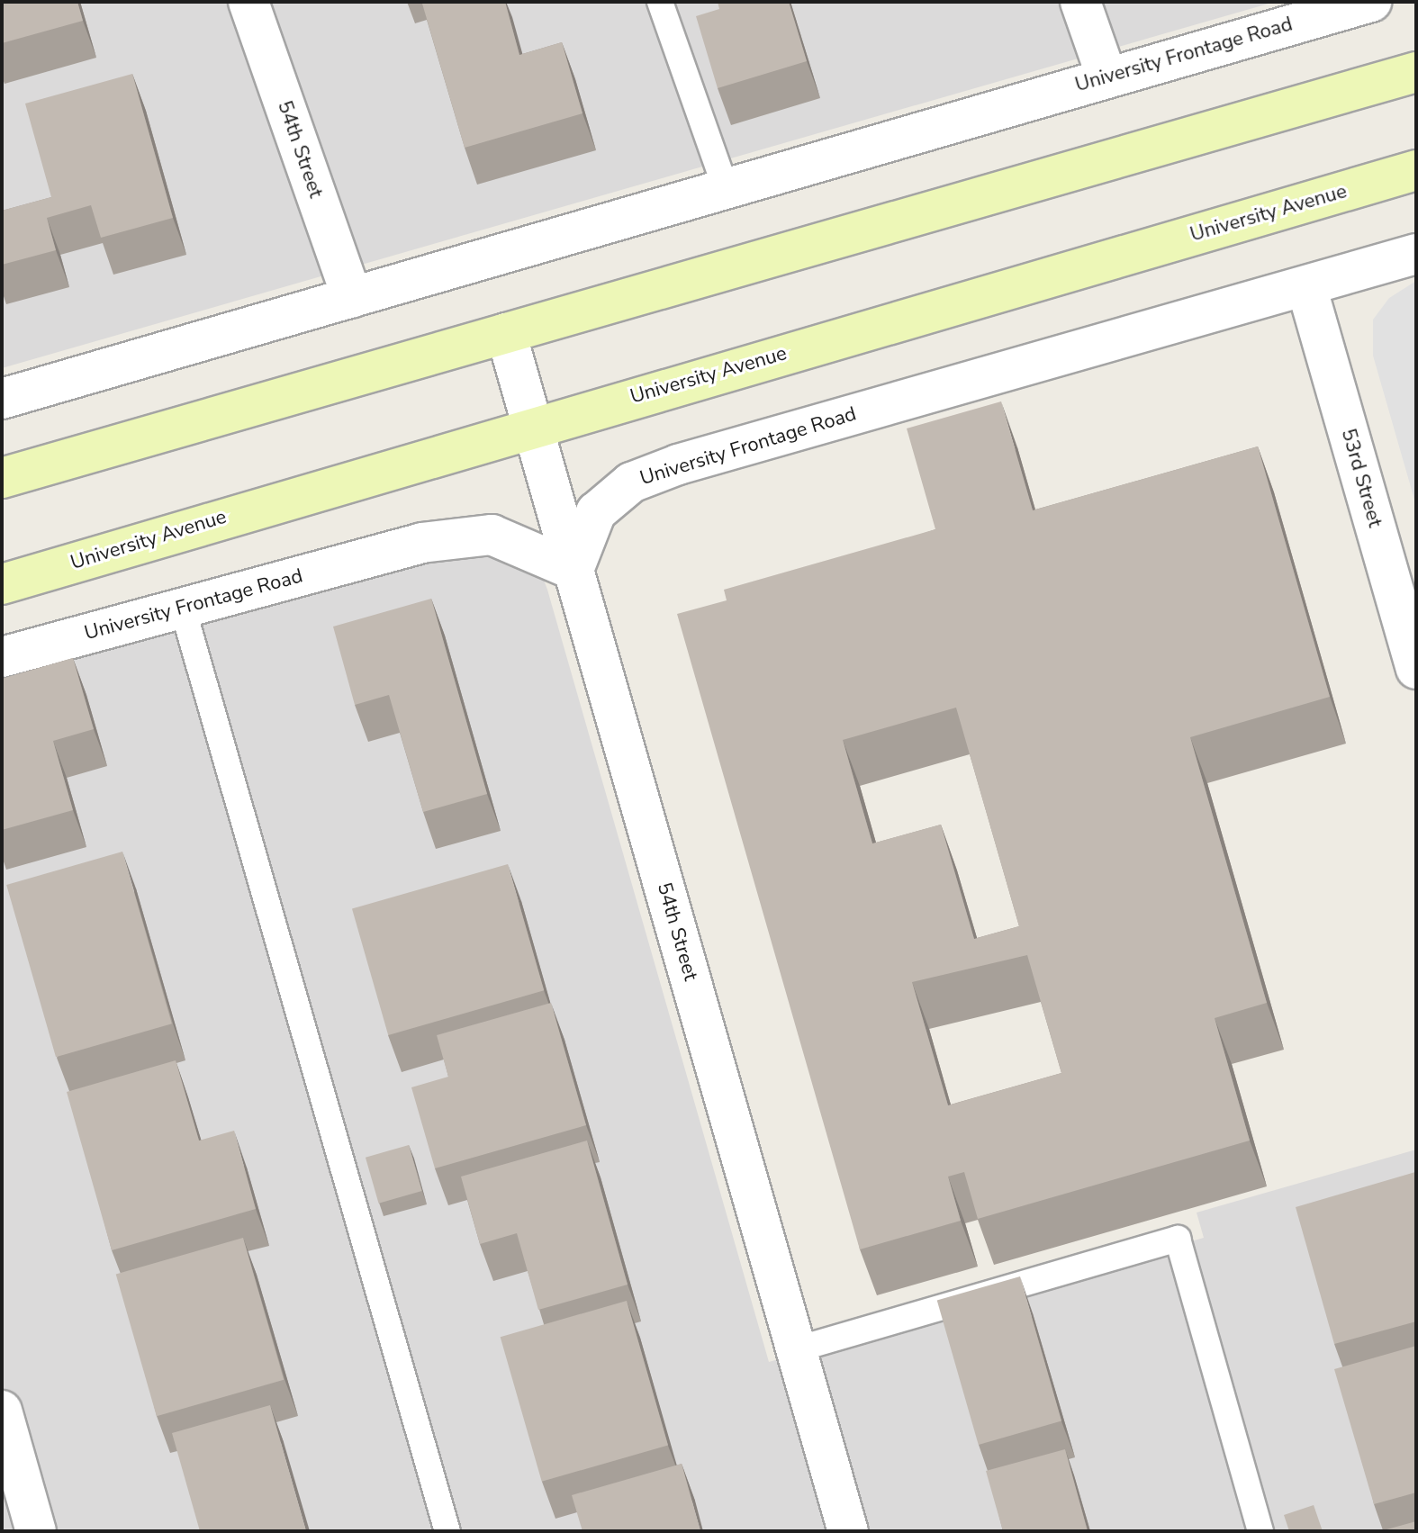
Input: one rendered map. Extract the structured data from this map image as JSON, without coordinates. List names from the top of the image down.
{
  "streets": {
    "main road": ["University Avenue"],
    "street": ["University Frontage Road", "54th Street", "53rd Street"]
  },
  "crossings": [
    ["University Frontage Road", "54th Street"],
    ["University Frontage Road", "53rd Street"],
    ["54th Street", "University Avenue"]
  ]
}
